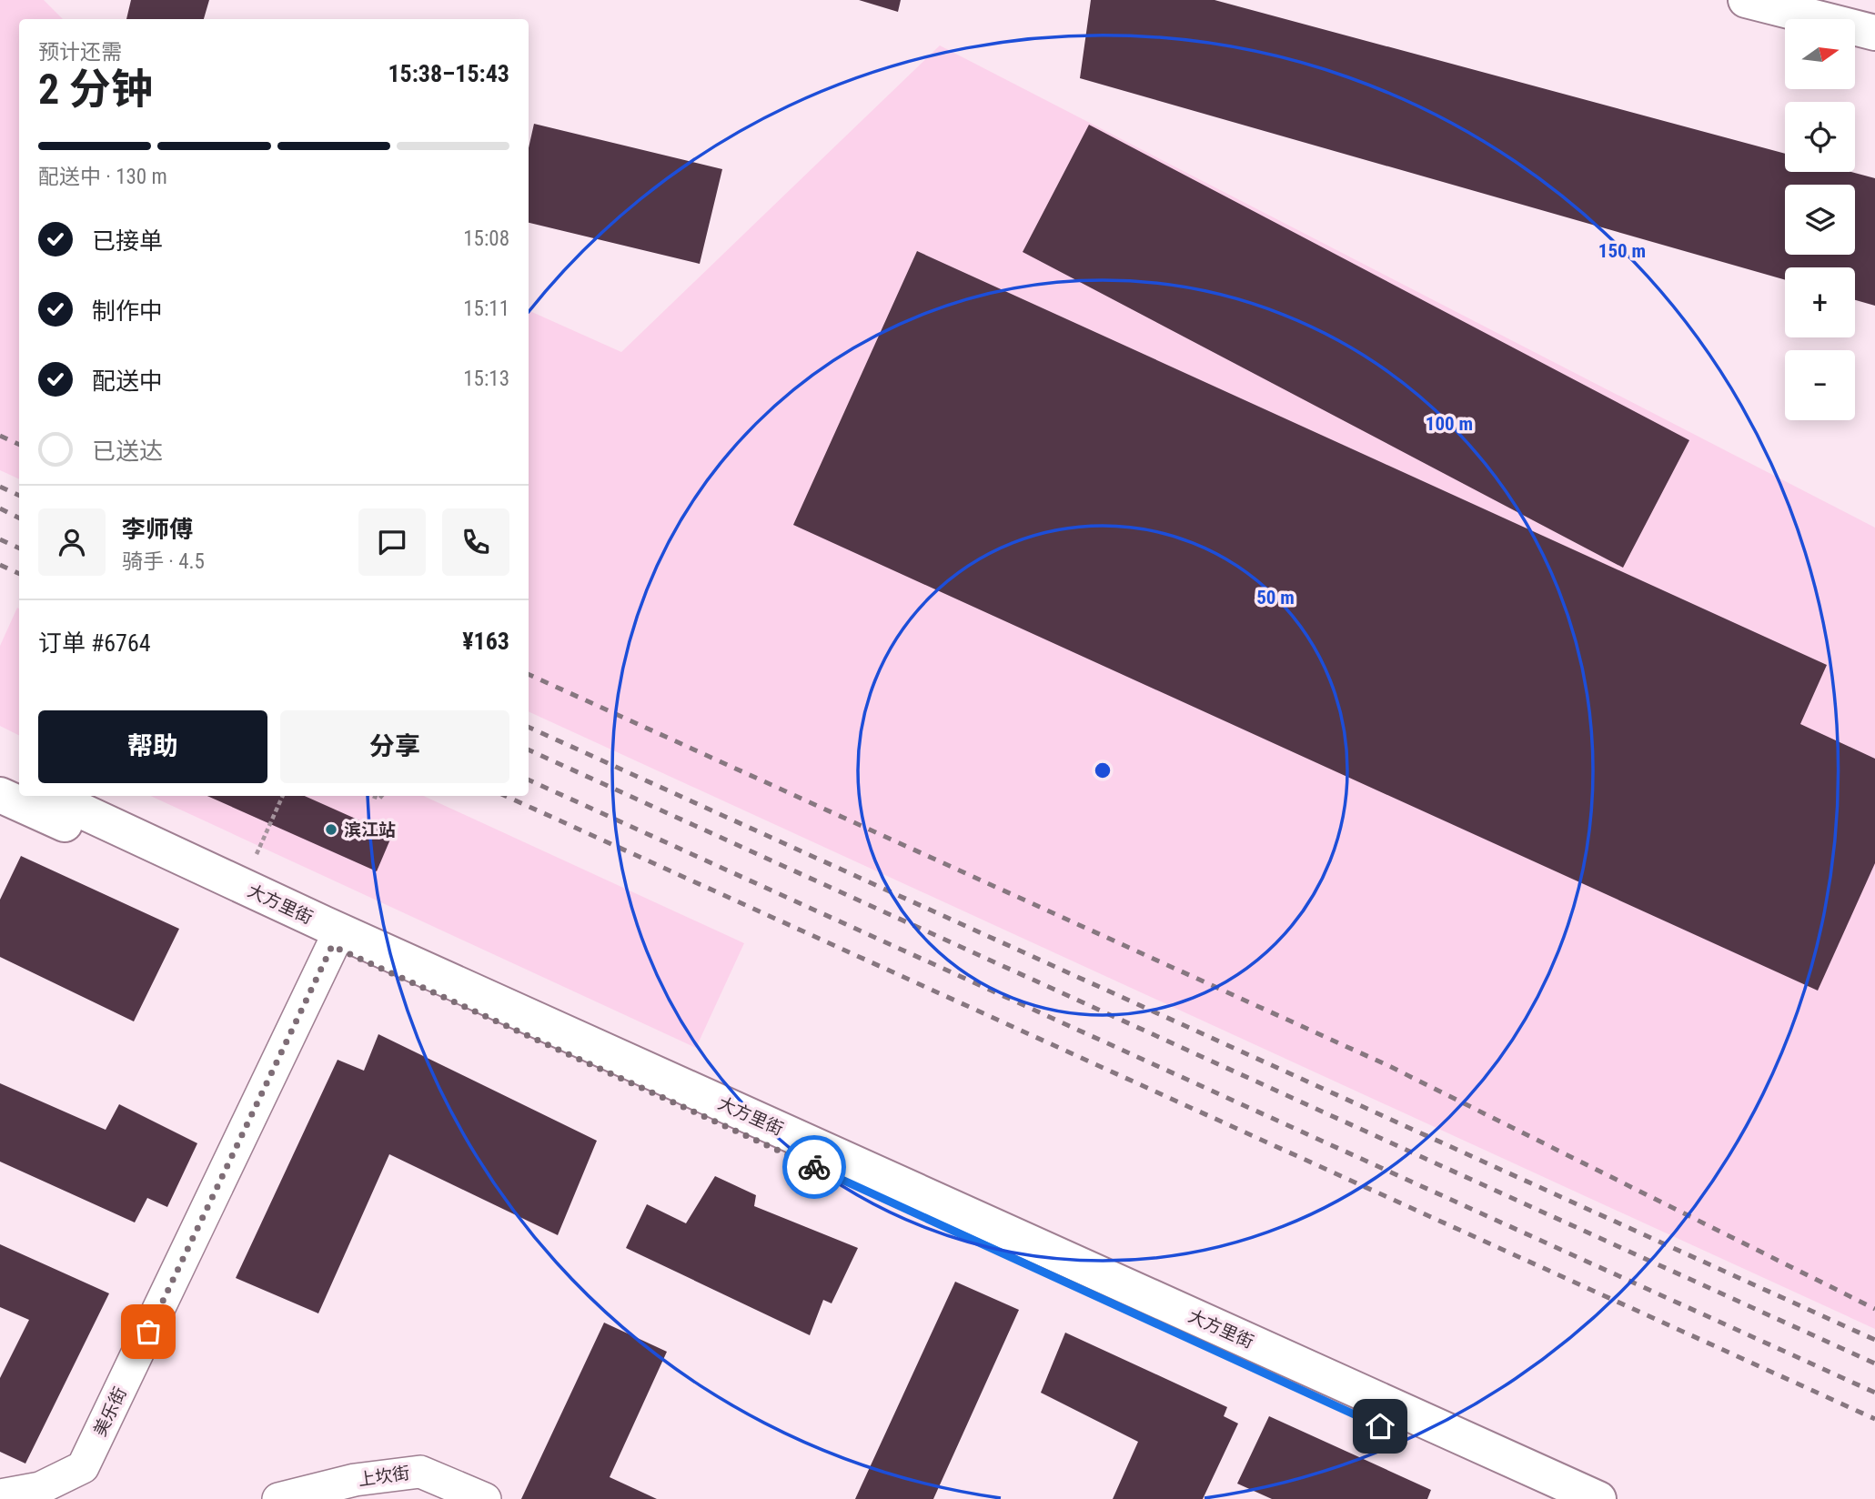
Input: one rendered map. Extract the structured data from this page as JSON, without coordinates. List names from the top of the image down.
{
  "streets": {
    "main road": ["大方里街"],
    "street": ["美乐街", "上坎街"]
  },
  "crossings": [
    ["大方里街", "美乐街"]
  ],
  "places": ["滨江站"],
  "north": "right",
  "page": {
    "map_buttons": ["+", "−"],
    "heading": ["2 分钟", "预计还需", "15:38–15:43"],
    "panel": [
      "李师傅",
      "骑手 · 4.5",
      "订单 #6764",
      "¥163"
    ],
    "bar": "配送中 · 130 m",
    "list": [
      ["已接单", "15:08"],
      ["制作中", "15:11"],
      ["配送中", "15:13"],
      "已送达"
    ],
    "buttons": ["帮助", "分享"]
  },
  "rings": ["150 m", "100 m", "50 m"]
}
